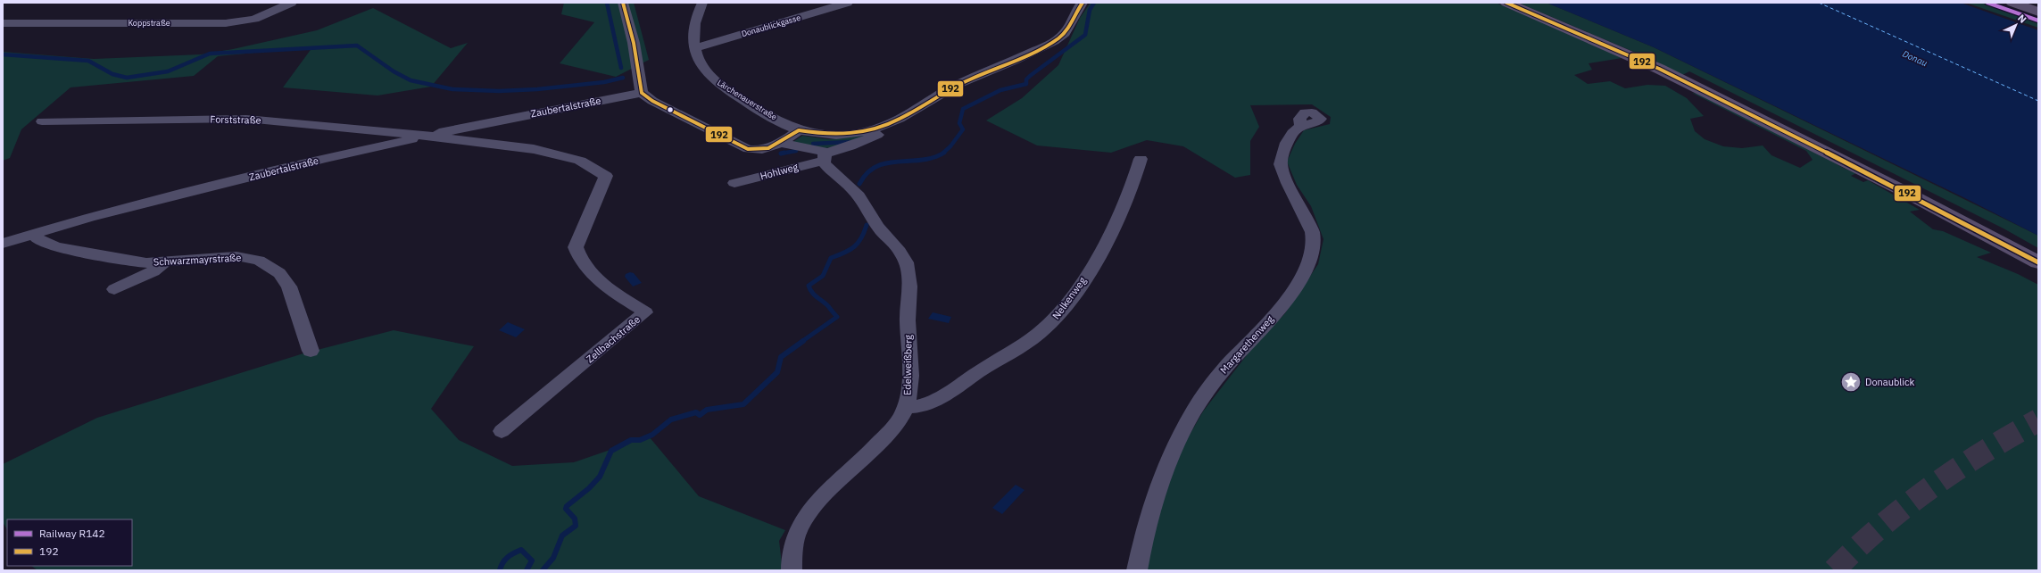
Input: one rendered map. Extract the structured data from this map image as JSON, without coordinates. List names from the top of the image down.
{
  "streets": {
    "street": [
      "Koppstraße",
      "Donaublickgasse",
      "Lärchenauerstraße",
      "Zaubertalstraße",
      "Forststraße",
      "Hohlweg",
      "Schwarzmayrstraße",
      "Nelkenweg",
      "Zellbachstraße",
      "Margarethenweg",
      "Edelweißberg"
    ]
  },
  "crossings": [
    ["Donaublickgasse", "Lärchenauerstraße"],
    ["Zaubertalstraße", "Forststraße"],
    ["Zaubertalstraße", "Schwarzmayrstraße"],
    ["Zaubertalstraße", "Zellbachstraße"],
    ["Forststraße", "Zellbachstraße"],
    ["Hohlweg", "Edelweißberg"],
    ["Nelkenweg", "Edelweißberg"]
  ],
  "water": ["Donau"],
  "places": {
    "place": ["Donaublick"]
  },
  "lines": ["rail line R142", "transit line 192"],
  "legend": ["Railway R142", "192"],
  "north": "top right"
}
